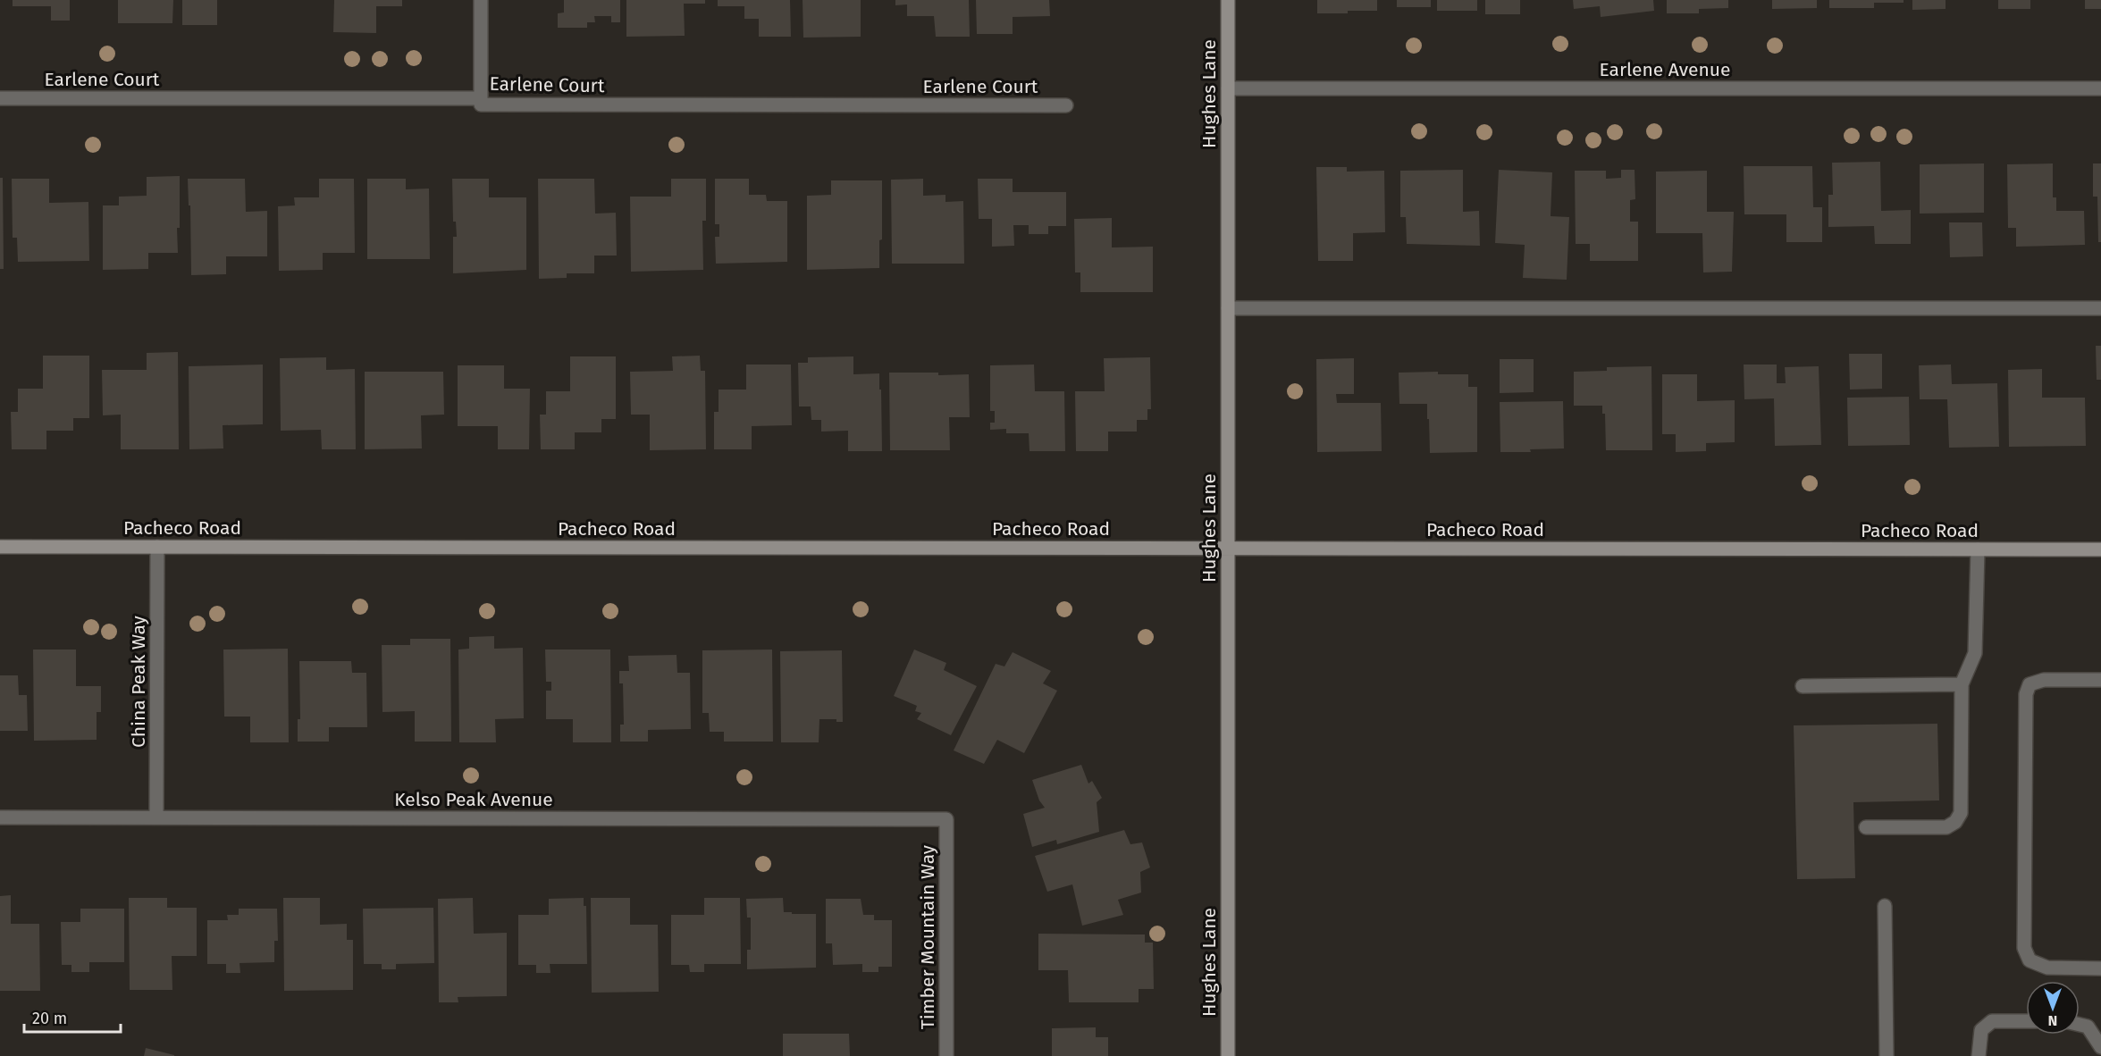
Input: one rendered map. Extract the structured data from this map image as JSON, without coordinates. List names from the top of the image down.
{
  "streets": {
    "street": [
      "Earlene Avenue",
      "Earlene Court",
      "Hughes Lane",
      "Pacheco Road",
      "China Peak Way",
      "Kelso Peak Avenue",
      "Timber Mountain Way"
    ]
  },
  "crossings": [
    ["Earlene Avenue", "Hughes Lane"],
    ["Hughes Lane", "Pacheco Road"],
    ["Pacheco Road", "China Peak Way"],
    ["China Peak Way", "Kelso Peak Avenue"],
    ["Kelso Peak Avenue", "Timber Mountain Way"]
  ],
  "scale_bar": "20 m",
  "north": "bottom"
}
